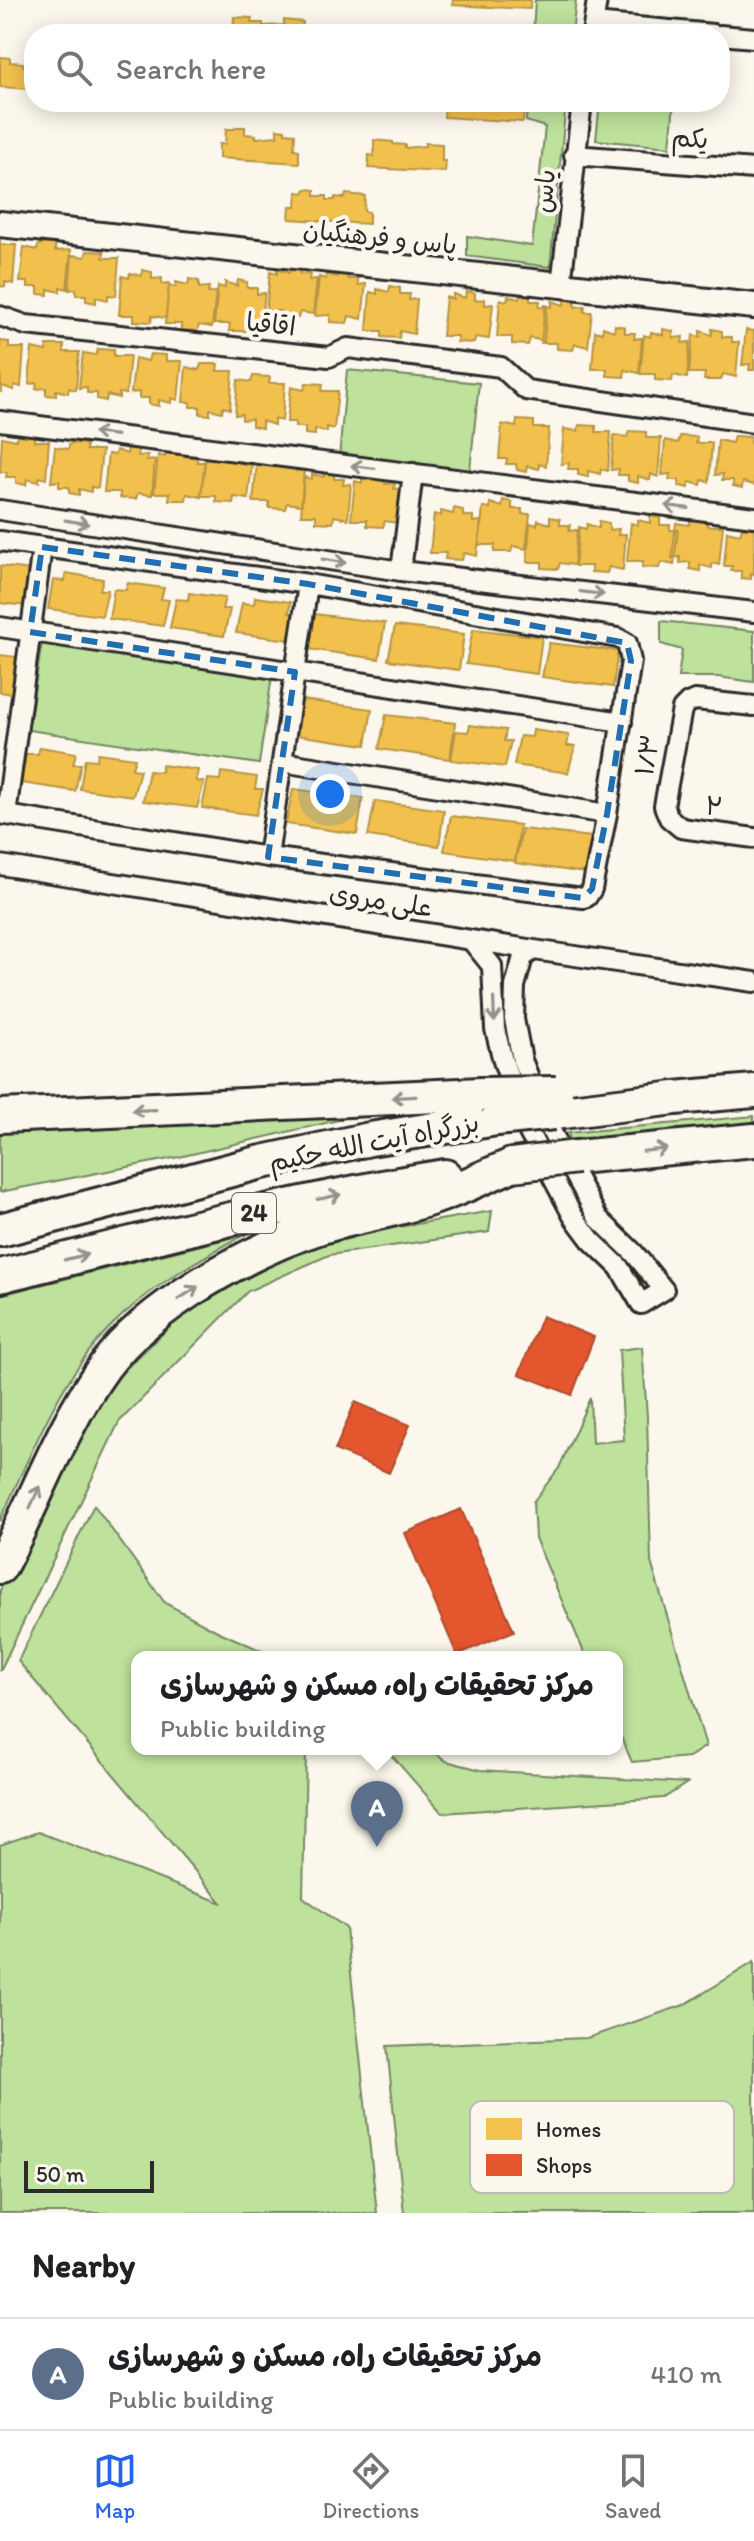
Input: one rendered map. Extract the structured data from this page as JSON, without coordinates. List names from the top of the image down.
{
  "streets": {
    "highway": ["بزرگراه آیت الله حکیم", "24"],
    "street": [
      "یکم",
      "یاس",
      "پاس و فرهنگیان",
      "اقاقیا",
      "۱/۳",
      "۲",
      "علی مروی"
    ]
  },
  "crossings": [
    ["یکم", "یاس"],
    ["یاس", "پاس و فرهنگیان"],
    ["۱/۳", "۲"]
  ],
  "legend": ["Homes", "Shops"],
  "scale_bar": "50 m",
  "page": {
    "search": "Search here",
    "popup": ["مرکز تحقیقات راه، مسکن و شهرسازی", "Public building"],
    "pins": "A",
    "scale": "50 m",
    "heading": "Nearby",
    "list": [
      {
        "mark": "A",
        "name": "مرکز تحقیقات راه، مسکن و شهرسازی",
        "note": "Public building",
        "value": "410 m"
      }
    ],
    "nav": ["Map", "Directions", "Saved"]
  }
}
